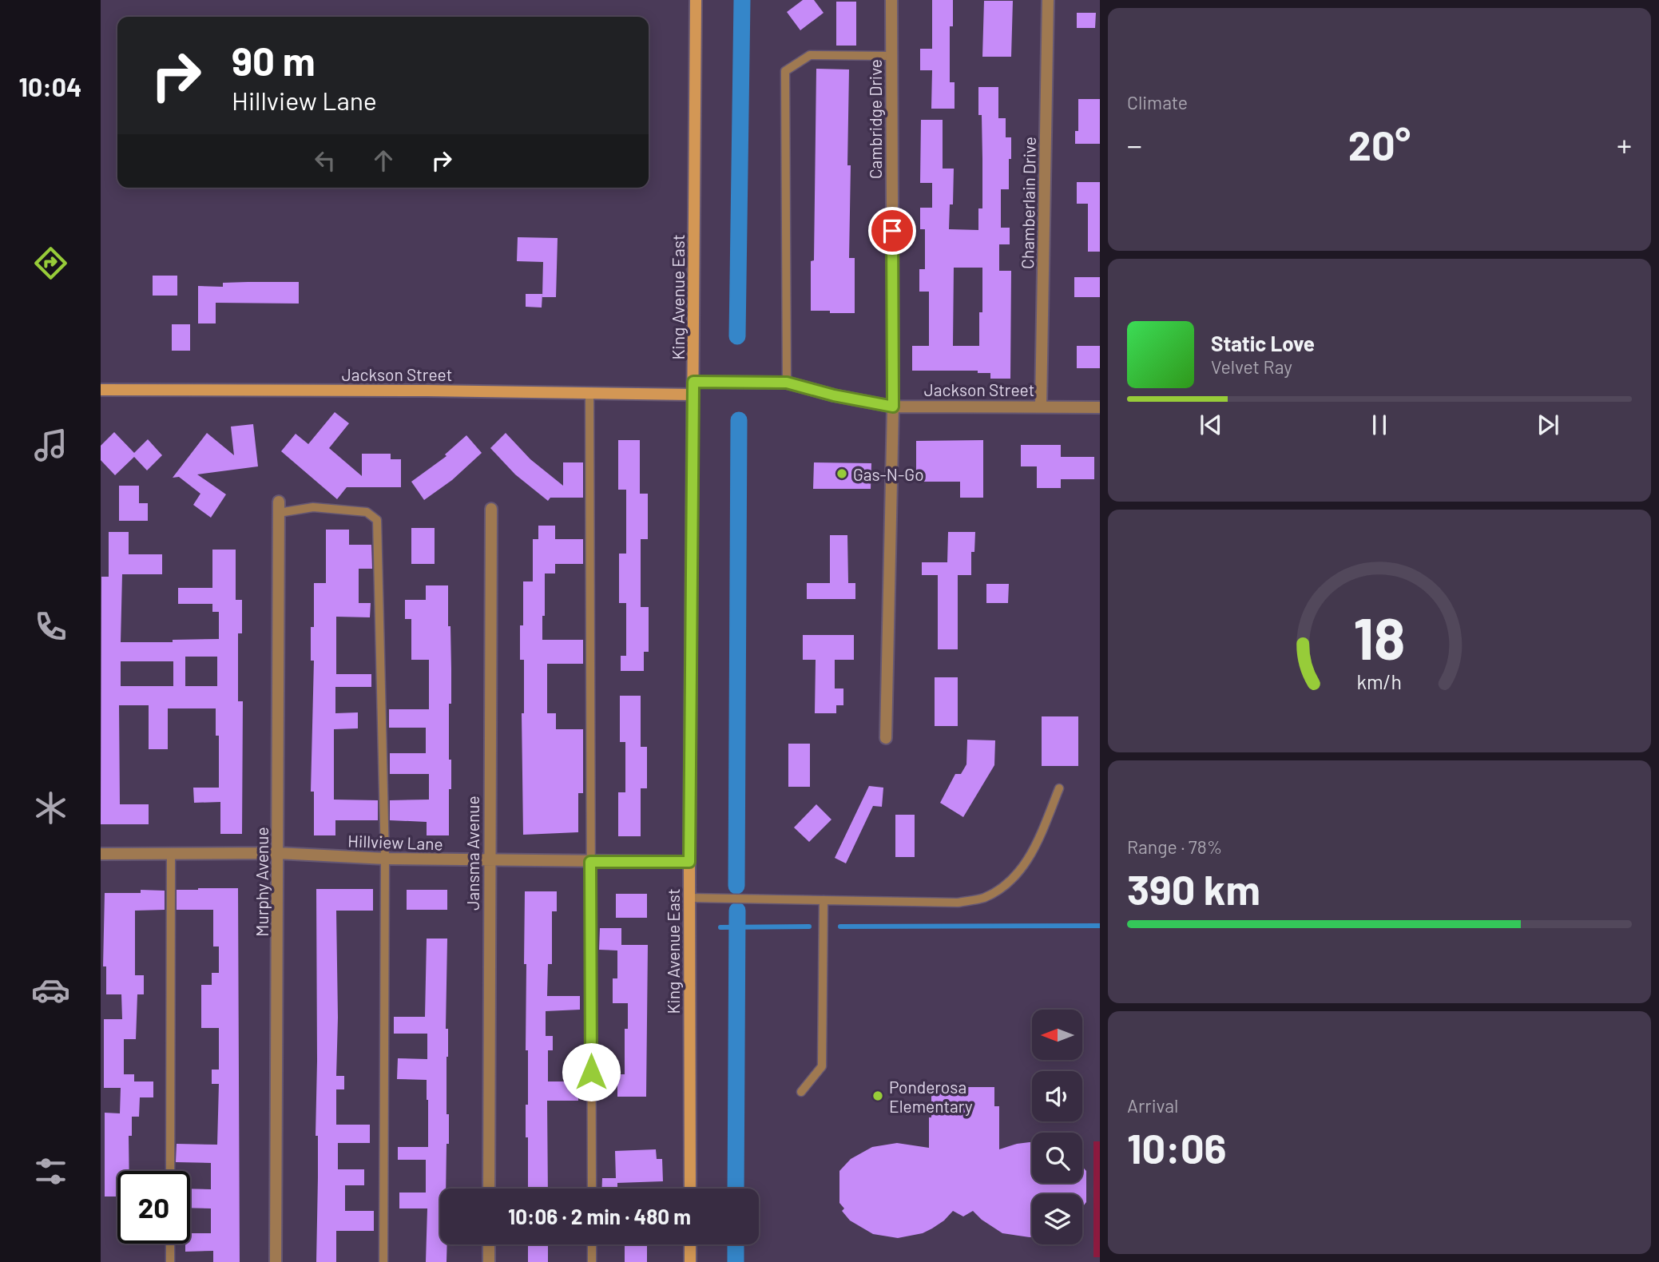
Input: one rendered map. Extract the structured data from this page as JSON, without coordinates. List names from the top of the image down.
{
  "streets": {
    "main road": ["King Avenue East", "Jackson Street"],
    "street": [
      "Cambridge Drive",
      "Chamberlain Drive",
      "Hillview Lane",
      "Jansma Avenue",
      "Murphy Avenue"
    ]
  },
  "crossings": [
    ["Cambridge Drive", "Jackson Street"],
    ["Chamberlain Drive", "Jackson Street"],
    ["King Avenue East", "Jackson Street"],
    ["King Avenue East", "Hillview Lane"],
    ["Hillview Lane", "Jansma Avenue"],
    ["Hillview Lane", "Murphy Avenue"]
  ],
  "places": ["Gas-N-Go", "Ponderosa Elementary"],
  "north": "left",
  "page": {
    "tabs": "10:04",
    "tile": [
      "Climate",
      ["Range · 78%", "390 km"],
      ["Arrival", "10:06"]
    ],
    "turn": ["90 m", "Hillview Lane"],
    "heat": ["−", "20°", "+"],
    "song": ["Static Love", "Velvet Ray"],
    "limit": "20",
    "trip": "10:06 · 2 min · 480 m",
    "gauge": ["18", "km/h"]
  }
}
